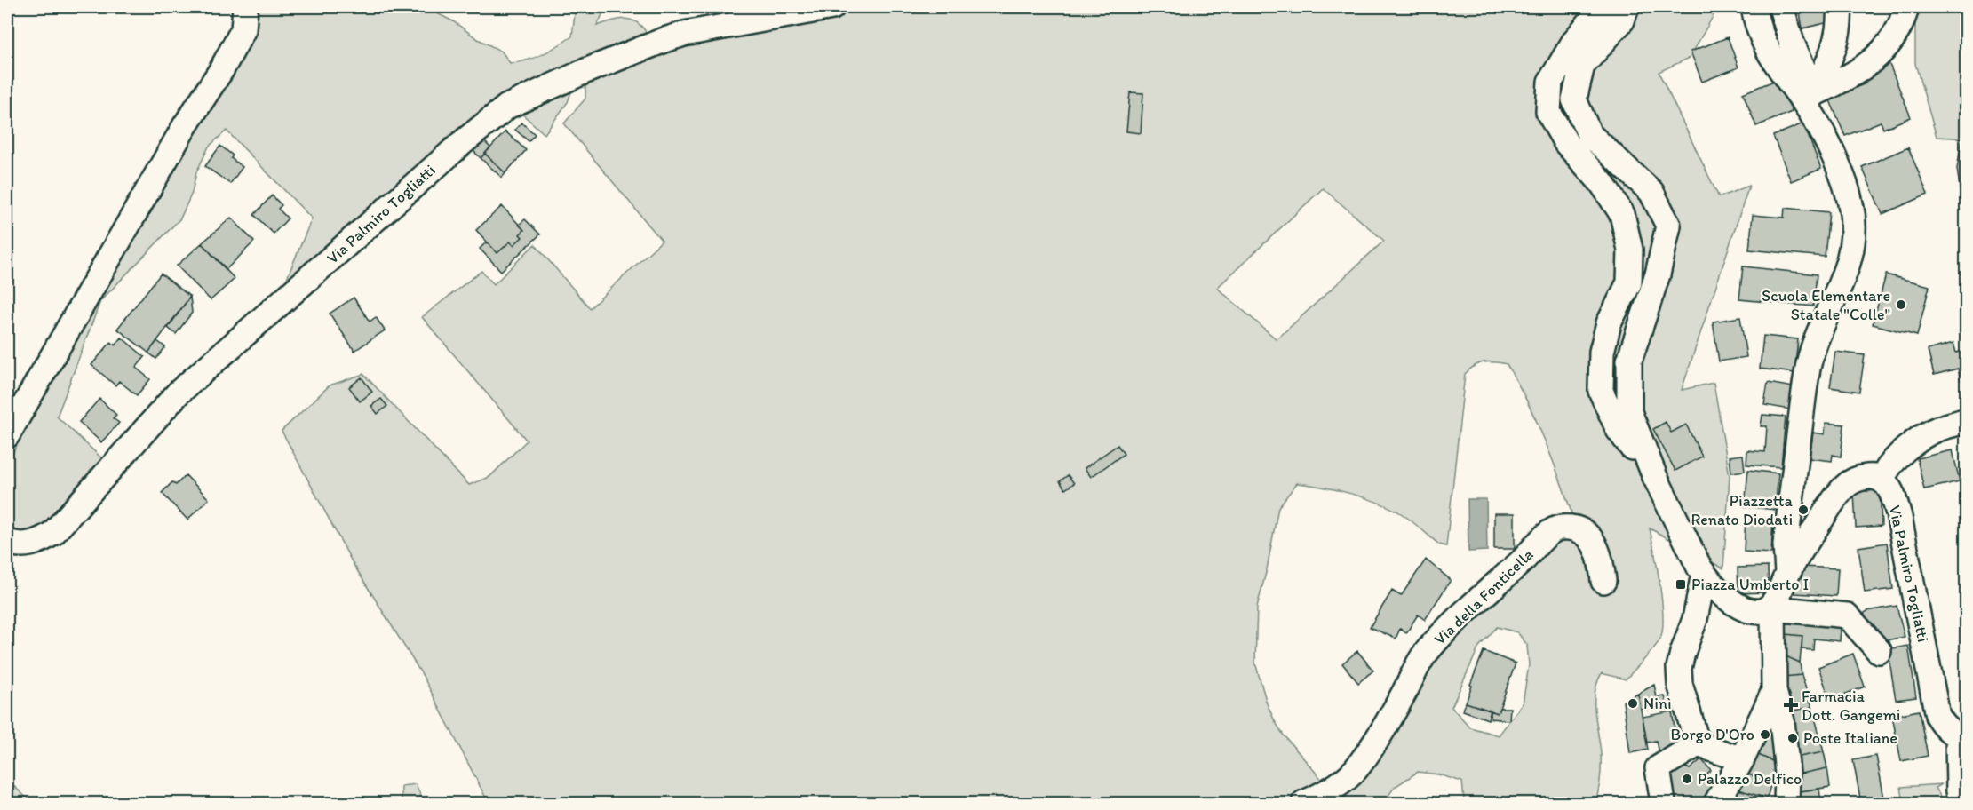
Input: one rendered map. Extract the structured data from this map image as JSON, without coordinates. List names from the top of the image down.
{
  "streets": {
    "street": ["Via Palmiro Togliatti", "Via della Fonticella"]
  },
  "places": {
    "other": [
      "Scuola Elementare Statale \"Colle\"",
      "Piazzetta Renato Diodati",
      "Ninì",
      "Borgo D'Oro",
      "Poste Italiane",
      "Palazzo Delfico"
    ],
    "transit": ["Piazza Umberto I"],
    "health": ["Farmacia Dott. Gangemi"]
  }
}
